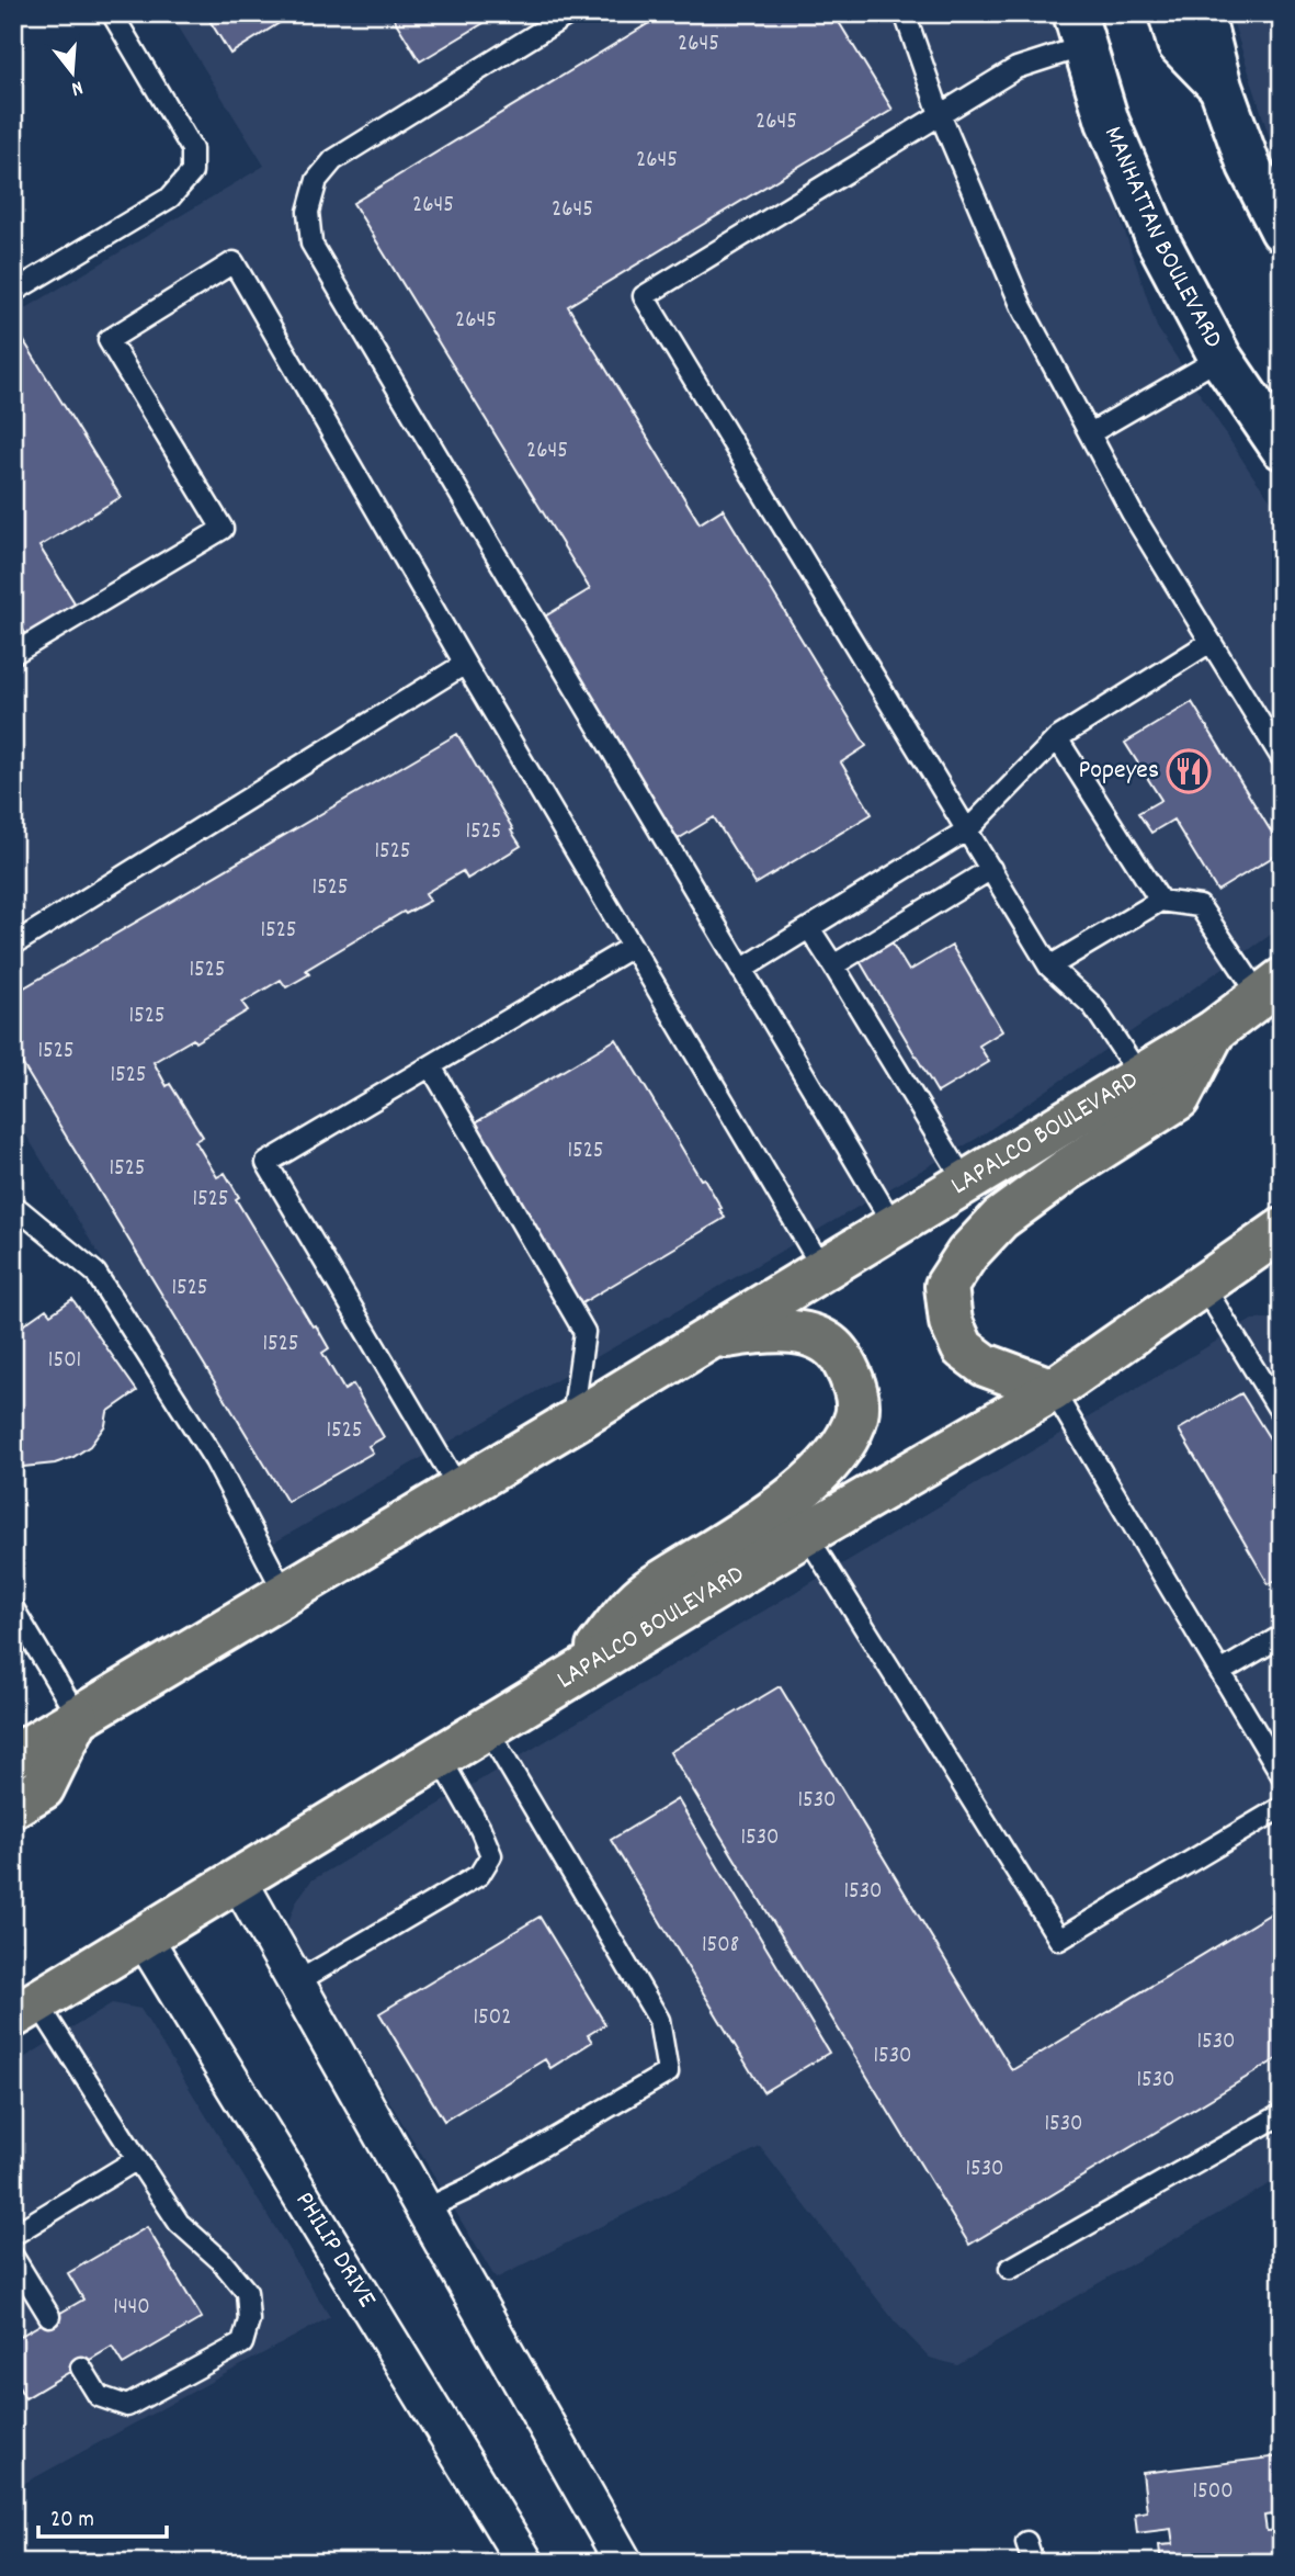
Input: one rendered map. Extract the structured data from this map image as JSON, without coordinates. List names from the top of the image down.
{
  "streets": {
    "main road": ["LAPALCO BOULEVARD"],
    "street": ["MANHATTAN BOULEVARD", "PHILIP DRIVE"]
  },
  "crossings": [
    ["LAPALCO BOULEVARD", "PHILIP DRIVE"]
  ],
  "places": {
    "restaurant": ["Popeyes"]
  },
  "house_numbers": [
    "2645",
    "2645",
    "2645",
    "2645",
    "2645",
    "2645",
    "2645",
    "1525",
    "1525",
    "1525",
    "1525",
    "1525",
    "1525",
    "1525",
    "1525",
    "1525",
    "1525",
    "1525",
    "1525",
    "1525",
    "1501",
    "1525",
    "1530",
    "1530",
    "1530",
    "1508",
    "1502",
    "1530",
    "1530",
    "1530",
    "1530",
    "1530",
    "1440",
    "1500"
  ],
  "scale_bar": "20 m",
  "north": "bottom"
}
